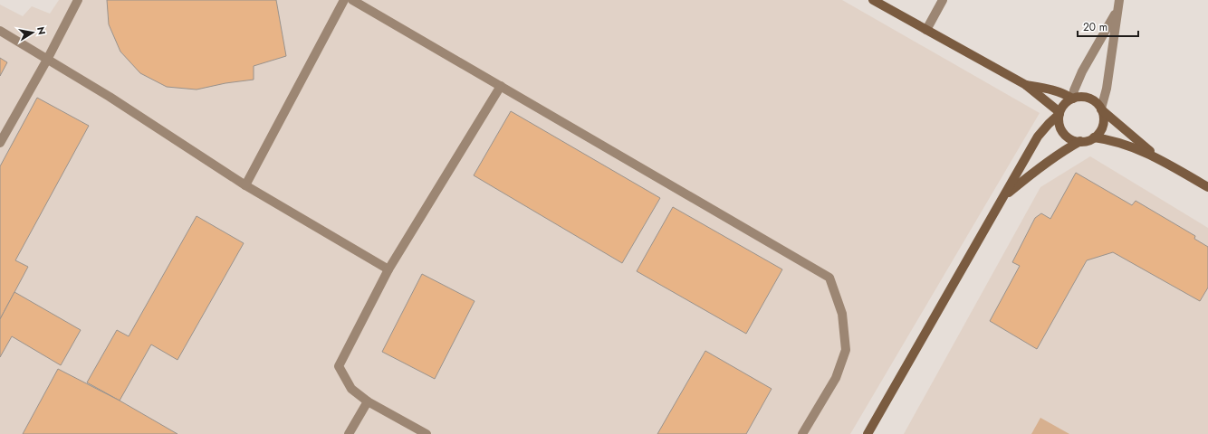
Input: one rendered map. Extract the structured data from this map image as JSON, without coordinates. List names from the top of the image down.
{
  "scale_bar": "20 m",
  "north": "right"
}
